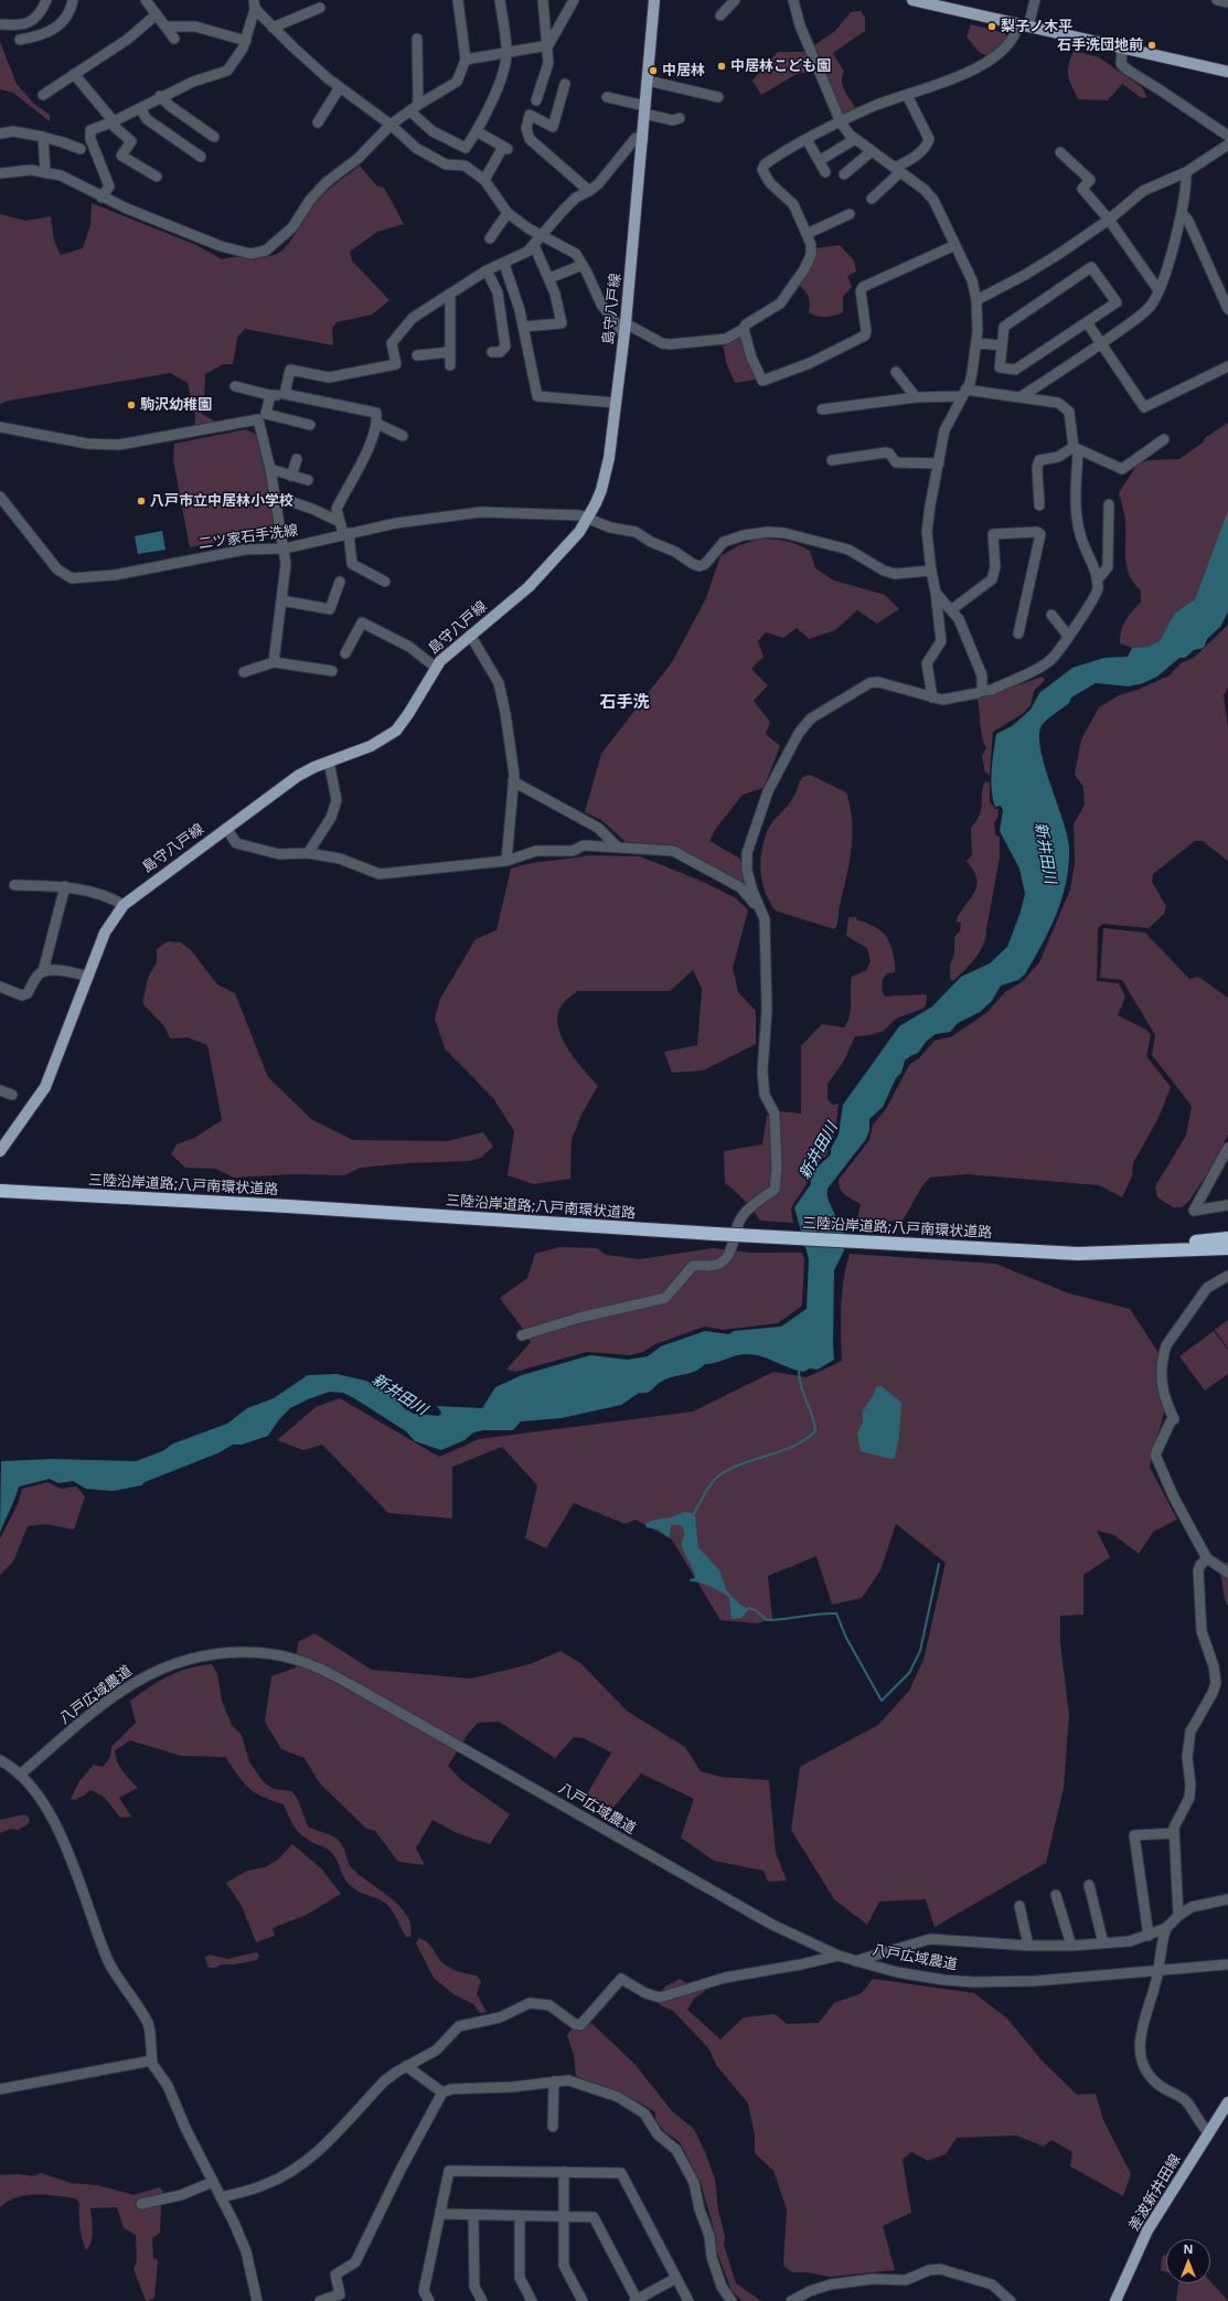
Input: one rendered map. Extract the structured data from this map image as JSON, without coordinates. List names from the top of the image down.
{
  "streets": {
    "highway": ["三陸沿岸道路;八戸南環状道路"],
    "main road": ["島守八戸線", "差波新井田線"],
    "street": ["二ツ家石手洗線", "八戸広域農道"]
  },
  "crossings": [
    ["島守八戸線", "二ツ家石手洗線"]
  ],
  "districts": ["石手洗"],
  "water": ["新井田川"],
  "places": [
    "梨子ノ木平",
    "石手洗団地前",
    "中居林こども園",
    "中居林",
    "駒沢幼稚園",
    "八戸市立中居林小学校"
  ],
  "north": "top"
}
